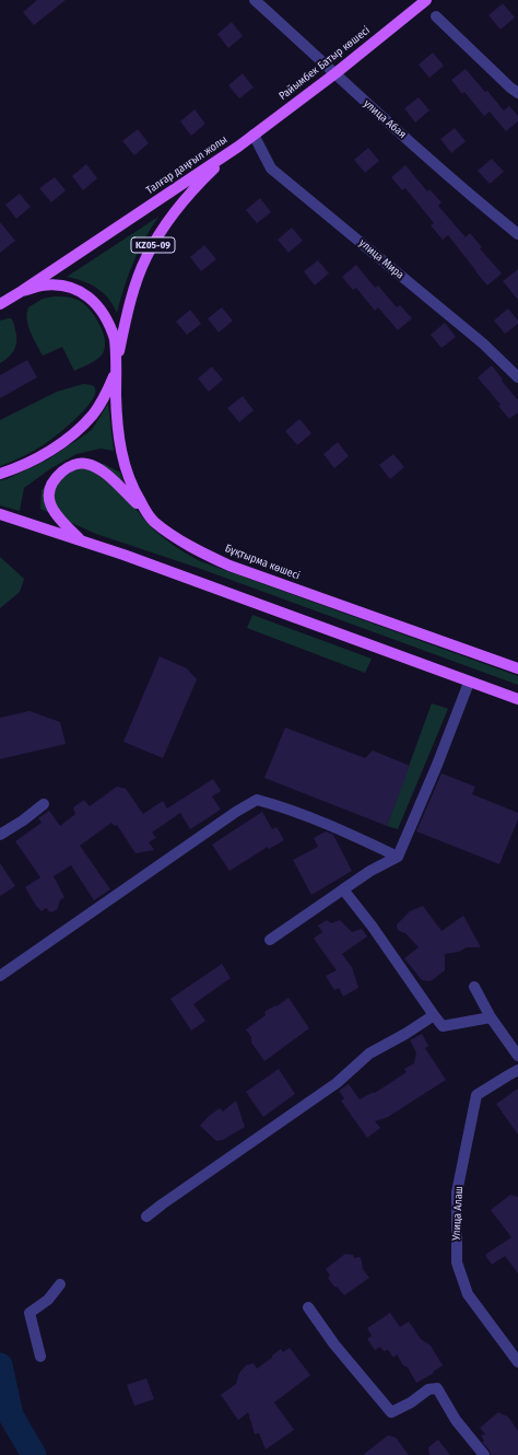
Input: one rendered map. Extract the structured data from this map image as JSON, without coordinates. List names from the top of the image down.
{
  "streets": {
    "main road": [
      "Райымбек Батыр көшесі",
      "Талғар даңғыл жолы",
      "KZ05-09",
      "Бұқтырма көшесі"
    ],
    "street": ["улица Абая", "улица Мира", "Улица Алаш"]
  },
  "crossings": [
    ["Райымбек Батыр көшесі", "улица Абая"],
    ["Райымбек Батыр көшесі", "Талғар даңғыл жолы"],
    ["Райымбек Батыр көшесі", "улица Мира"],
    ["Талғар даңғыл жолы", "KZ05-09"],
    ["Талғар даңғыл жолы", "Бұқтырма көшесі"],
    ["KZ05-09", "Бұқтырма көшесі"]
  ]
}
